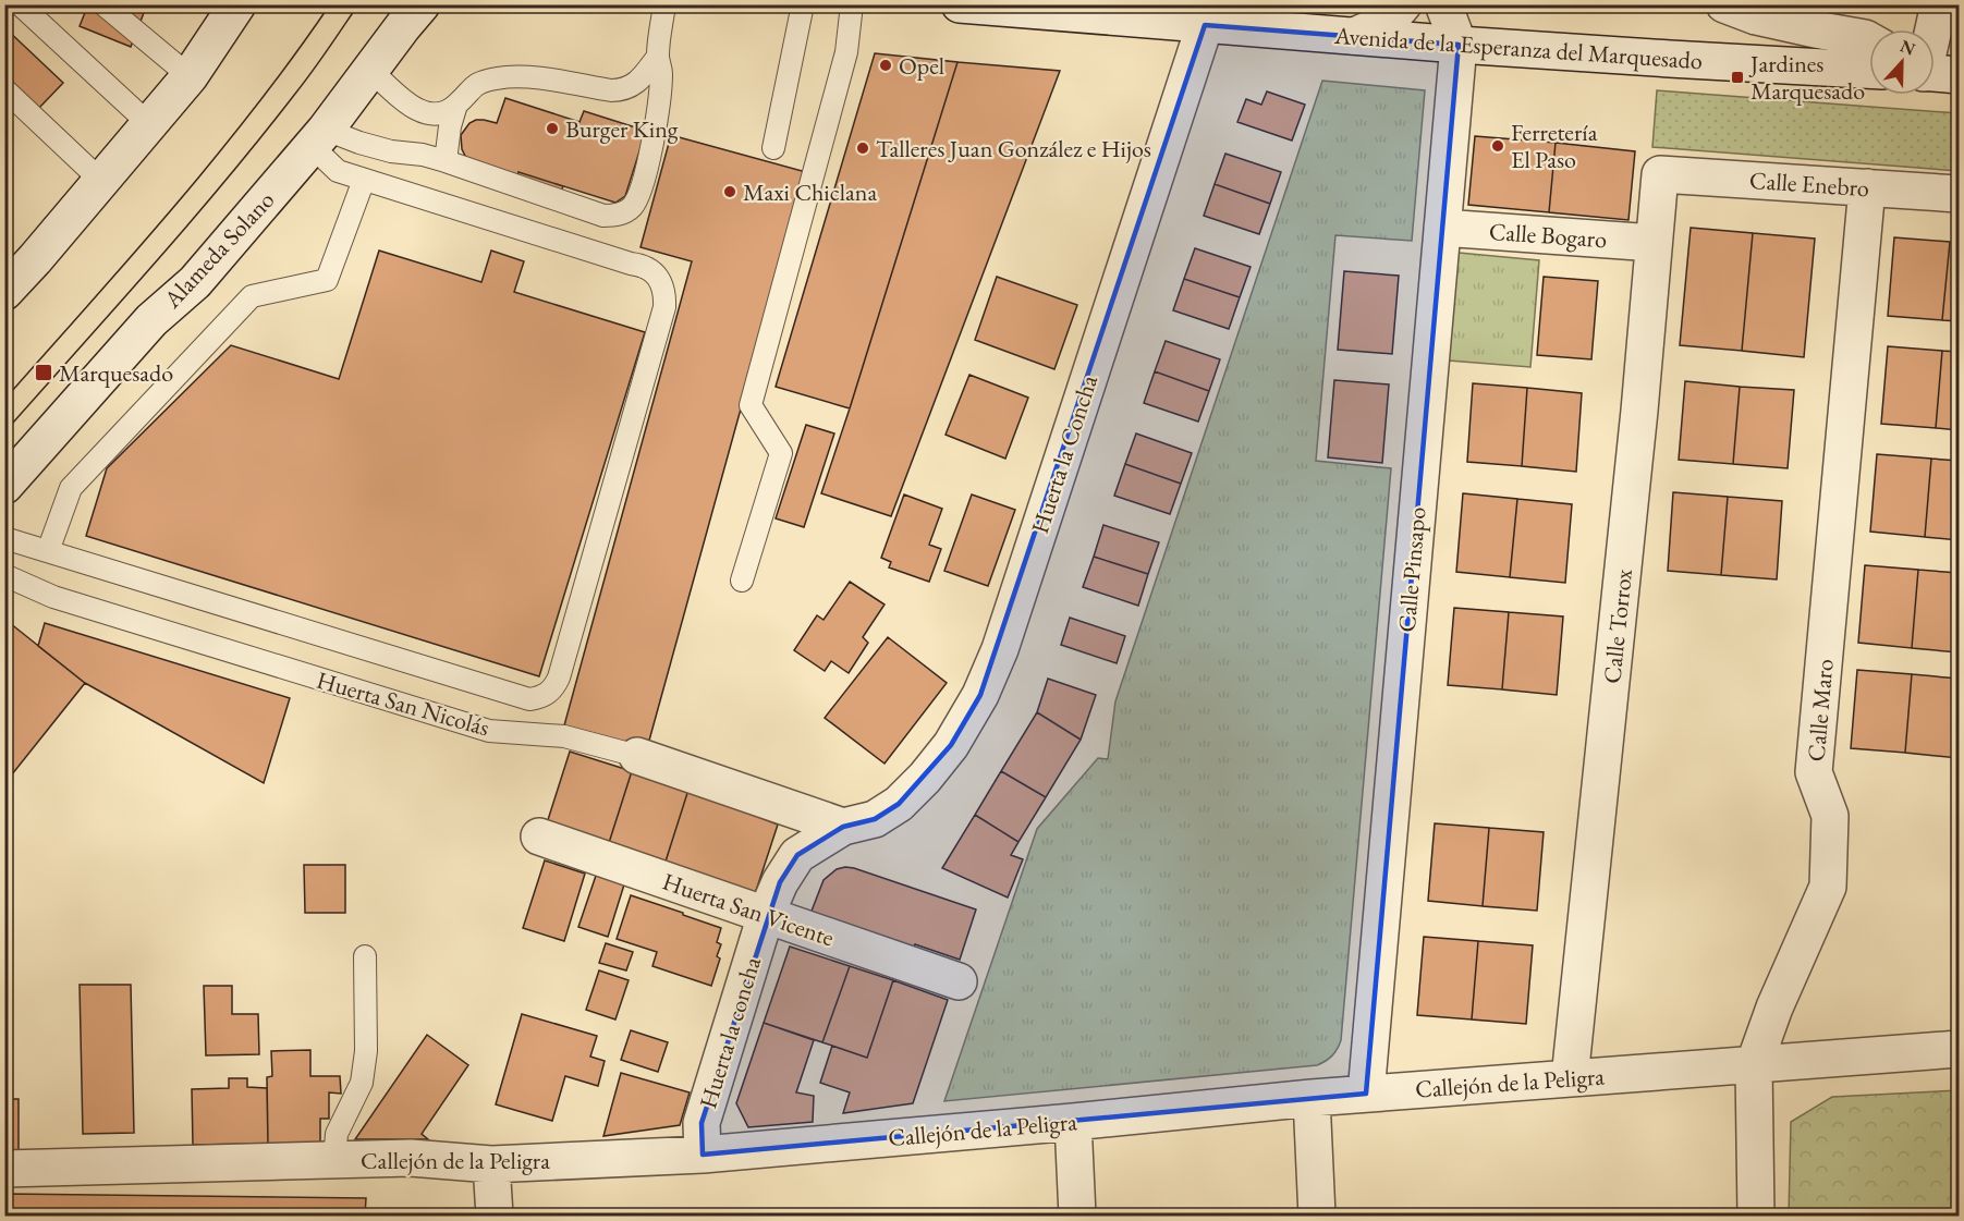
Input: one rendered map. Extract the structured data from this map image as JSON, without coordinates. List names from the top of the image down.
{
  "streets": {
    "street": [
      "Avenida de la Esperanza del Marquesado",
      "Calle Enebro",
      "Calle Bogaro",
      "Alameda Solano",
      "Huerta la Concha",
      "Calle Pinsapo",
      "Calle Torrox",
      "Huerta San Nicolás",
      "Calle Maro",
      "Huerta San Vicente",
      "Huerta la concha",
      "Callejón de la Peligra"
    ]
  },
  "crossings": [
    ["Avenida de la Esperanza del Marquesado", "Huerta la Concha"],
    ["Avenida de la Esperanza del Marquesado", "Calle Pinsapo"],
    ["Calle Enebro", "Calle Torrox"],
    ["Calle Enebro", "Calle Maro"],
    ["Calle Bogaro", "Calle Pinsapo"],
    ["Calle Bogaro", "Calle Torrox"],
    ["Huerta la Concha", "Huerta San Nicolás"],
    ["Huerta la Concha", "Huerta la concha"],
    ["Calle Pinsapo", "Callejón de la Peligra"],
    ["Calle Torrox", "Callejón de la Peligra"],
    ["Huerta San Nicolás", "Huerta la concha"],
    ["Calle Maro", "Callejón de la Peligra"],
    ["Huerta San Vicente", "Huerta la concha"],
    ["Huerta la concha", "Callejón de la Peligra"]
  ],
  "places": {
    "other": [
      "Opel",
      "Burger King",
      "Ferretería El Paso",
      "Talleres Juan González e Hijos",
      "Maxi Chiclana"
    ],
    "transit": ["Jardines Marquesado", "Marquesado"]
  },
  "north": "top"
}
